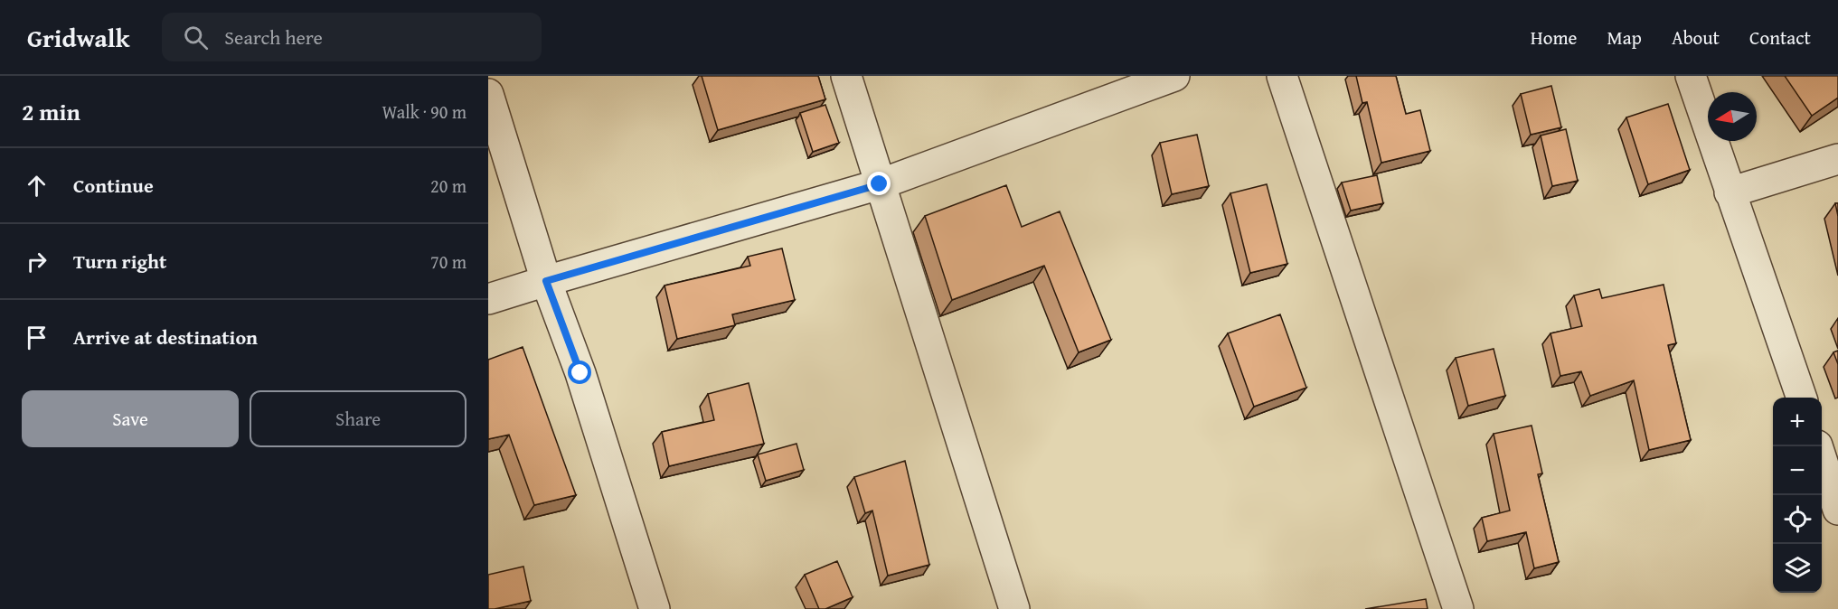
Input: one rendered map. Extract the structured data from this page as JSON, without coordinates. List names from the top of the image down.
{
  "north": "left",
  "page": {
    "header": "Gridwalk",
    "search": "Search here",
    "nav": [
      "Home",
      "Map",
      "About",
      "Contact"
    ],
    "heading": ["2 min", "Walk · 90 m"],
    "list": [
      ["Continue", "20 m"],
      ["Turn right", "70 m"],
      "Arrive at destination"
    ],
    "buttons": ["Save", "Share"],
    "map_buttons": ["+", "−"]
  }
}
